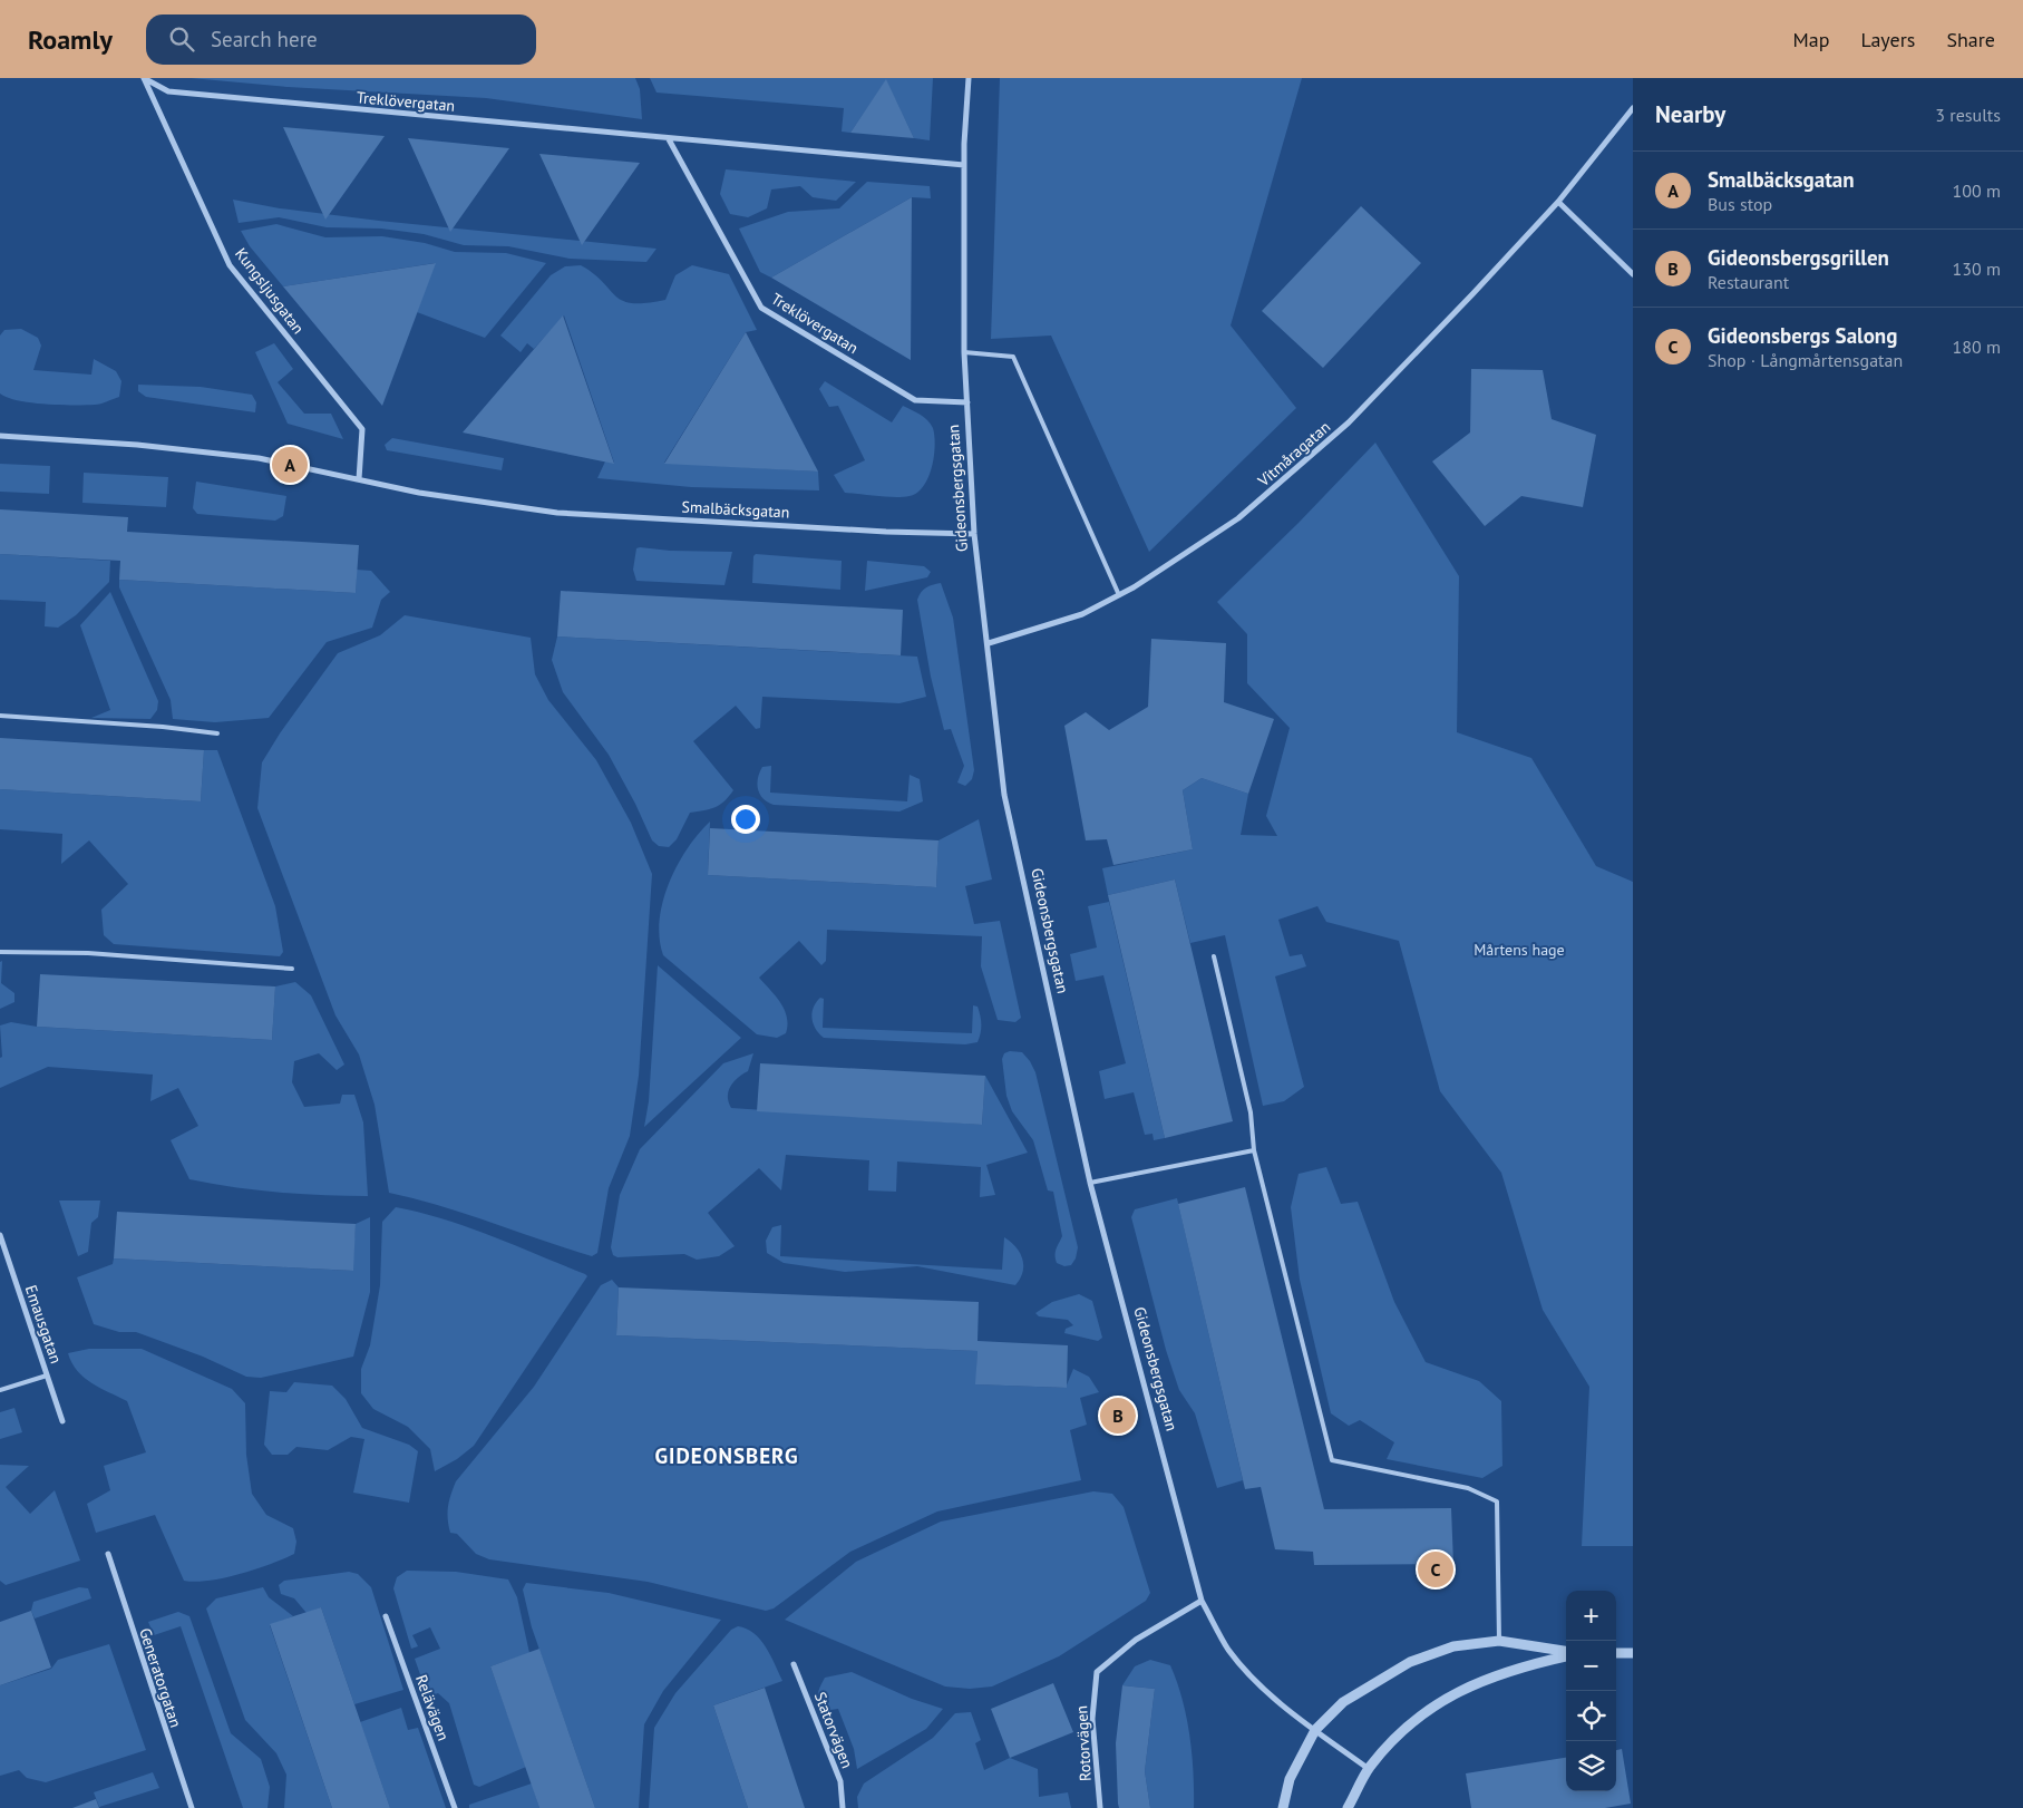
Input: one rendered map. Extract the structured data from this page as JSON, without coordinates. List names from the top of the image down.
{
  "streets": {
    "street": [
      "Treklövergatan",
      "Kungsljusgatan",
      "Vitmåragatan",
      "Gideonsbergsgatan",
      "Smalbäcksgatan",
      "Emausgatan",
      "Generatorgatan",
      "Relävägen",
      "Statorvägen",
      "Rotorvägen"
    ]
  },
  "crossings": [
    ["Treklövergatan", "Kungsljusgatan"],
    ["Treklövergatan", "Gideonsbergsgatan"],
    ["Kungsljusgatan", "Smalbäcksgatan"],
    ["Vitmåragatan", "Gideonsbergsgatan"],
    ["Gideonsbergsgatan", "Smalbäcksgatan"],
    ["Gideonsbergsgatan", "Rotorvägen"]
  ],
  "districts": ["GIDEONSBERG"],
  "parks": ["Mårtens hage"],
  "page": {
    "header": "Roamly",
    "search": "Search here",
    "nav": ["Map", "Layers", "Share"],
    "heading": ["Nearby", "3 results"],
    "list": [
      {
        "mark": "A",
        "name": "Smalbäcksgatan",
        "note": "Bus stop",
        "value": "100 m"
      },
      {
        "mark": "B",
        "name": "Gideonsbergsgrillen",
        "note": "Restaurant",
        "value": "130 m"
      },
      {
        "mark": "C",
        "name": "Gideonsbergs Salong",
        "note": "Shop · Långmårtensgatan",
        "value": "180 m"
      }
    ],
    "pins": ["A", "B", "C"],
    "map_buttons": ["+", "−"]
  }
}
